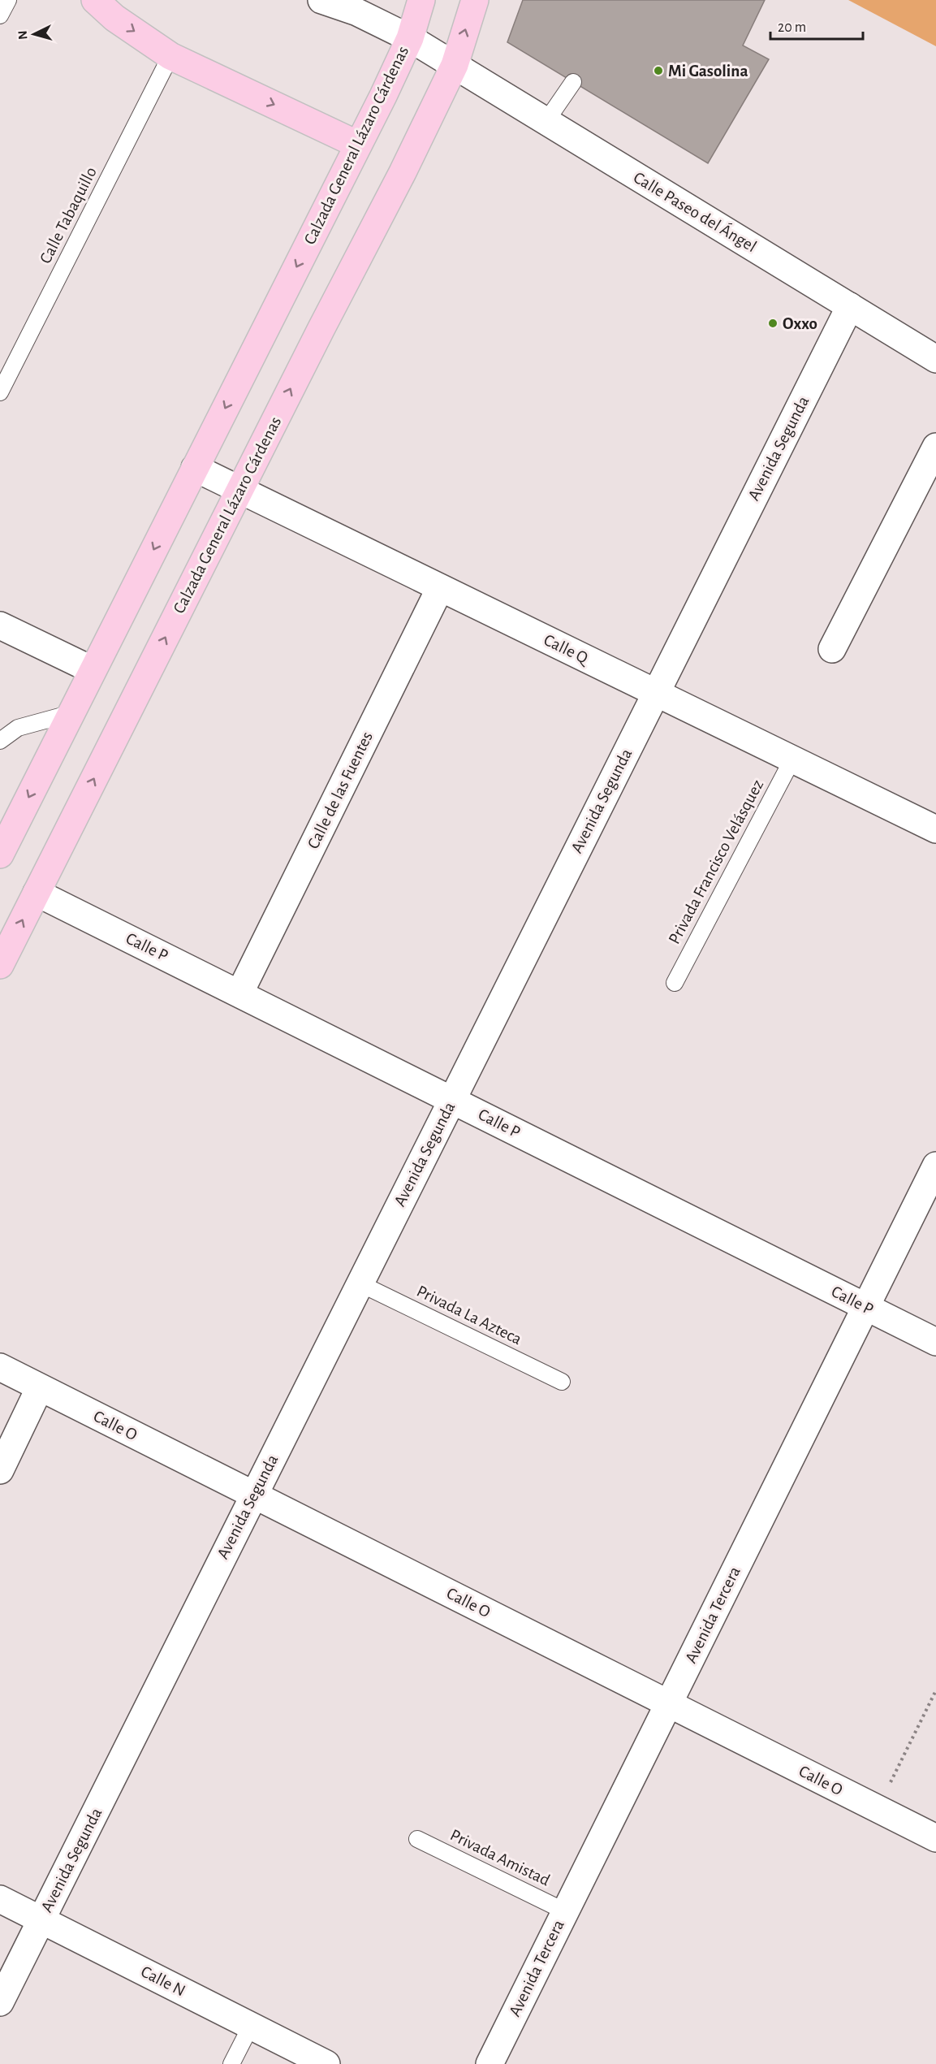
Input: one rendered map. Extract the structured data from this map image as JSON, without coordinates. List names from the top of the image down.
{
  "streets": {
    "main road": ["Calzada General Lázaro Cárdenas"],
    "street": [
      "Calle Paseo del Ángel",
      "Avenida Segunda",
      "Calle Q",
      "Calle de las Fuentes",
      "Calle P",
      "Calle O",
      "Avenida Tercera",
      "Calle N"
    ],
    "lane": [
      "Calle Tabaquillo",
      "Privada Francisco Velásquez",
      "Privada La Azteca",
      "Privada Amistad"
    ]
  },
  "crossings": [
    ["Calzada General Lázaro Cárdenas", "Calle Paseo del Ángel"],
    ["Calzada General Lázaro Cárdenas", "Calle Q"],
    ["Calzada General Lázaro Cárdenas", "Calle P"],
    ["Calle Paseo del Ángel", "Avenida Segunda"],
    ["Avenida Segunda", "Calle Q"],
    ["Avenida Segunda", "Calle P"],
    ["Avenida Segunda", "Privada La Azteca"],
    ["Avenida Segunda", "Calle O"],
    ["Avenida Segunda", "Calle N"],
    ["Calle Q", "Calle de las Fuentes"],
    ["Calle Q", "Privada Francisco Velásquez"],
    ["Calle de las Fuentes", "Calle P"],
    ["Calle P", "Avenida Tercera"],
    ["Calle O", "Avenida Tercera"],
    ["Avenida Tercera", "Privada Amistad"]
  ],
  "places": ["Mi Gasolina", "Oxxo"],
  "scale_bar": "20 m",
  "north": "left"
}
